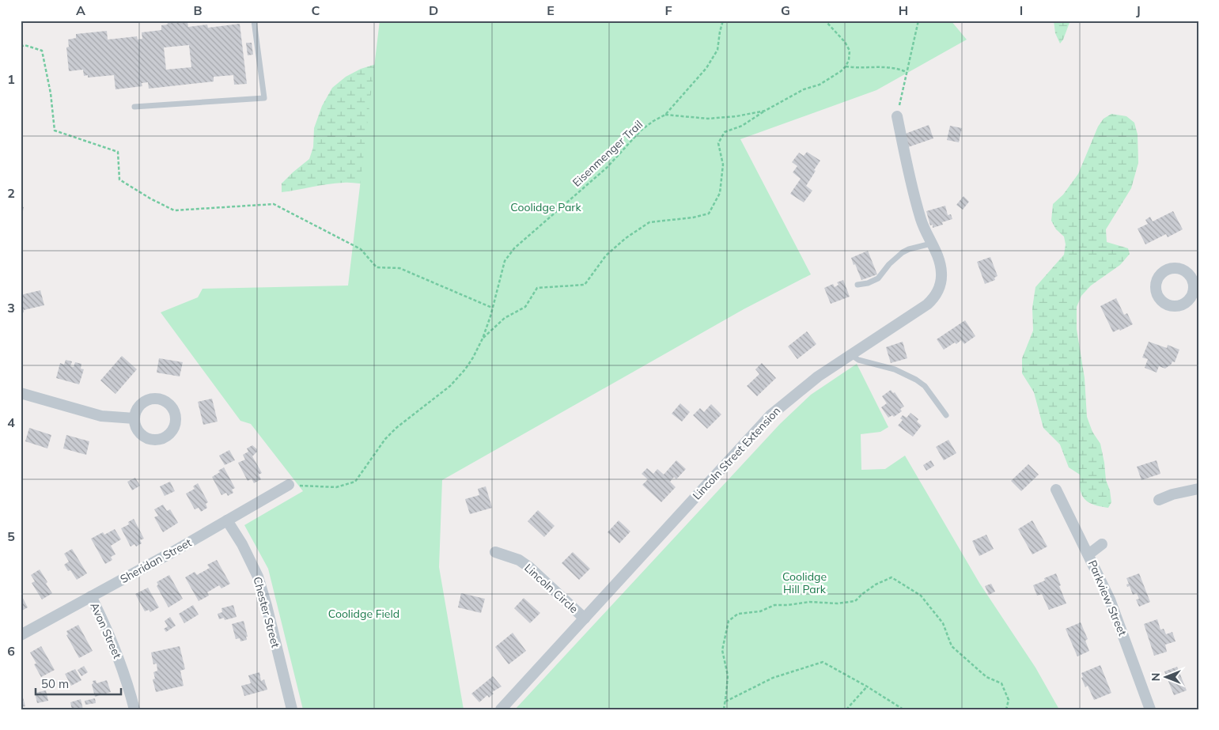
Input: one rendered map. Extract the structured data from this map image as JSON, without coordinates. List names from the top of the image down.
{
  "streets": {
    "street": [
      "Lincoln Street Extension",
      "Sheridan Street",
      "Lincoln Circle",
      "Parkview Street",
      "Chester Street",
      "Avon Street"
    ],
    "path": ["Eisenmenger Trail"]
  },
  "crossings": [
    ["Eisenmenger Trail", "Sheridan Street"],
    ["Lincoln Street Extension", "Lincoln Circle"],
    ["Sheridan Street", "Chester Street"],
    ["Sheridan Street", "Avon Street"]
  ],
  "parks": ["Coolidge Park", "Coolidge Hill Park", "Coolidge Field"],
  "scale_bar": "50 m",
  "north": "left",
  "grid": {
    "columns": [
      "A",
      "B",
      "C",
      "D",
      "E",
      "F",
      "G",
      "H",
      "I",
      "J"
    ],
    "rows": [
      "1",
      "2",
      "3",
      "4",
      "5",
      "6"
    ]
  }
}
